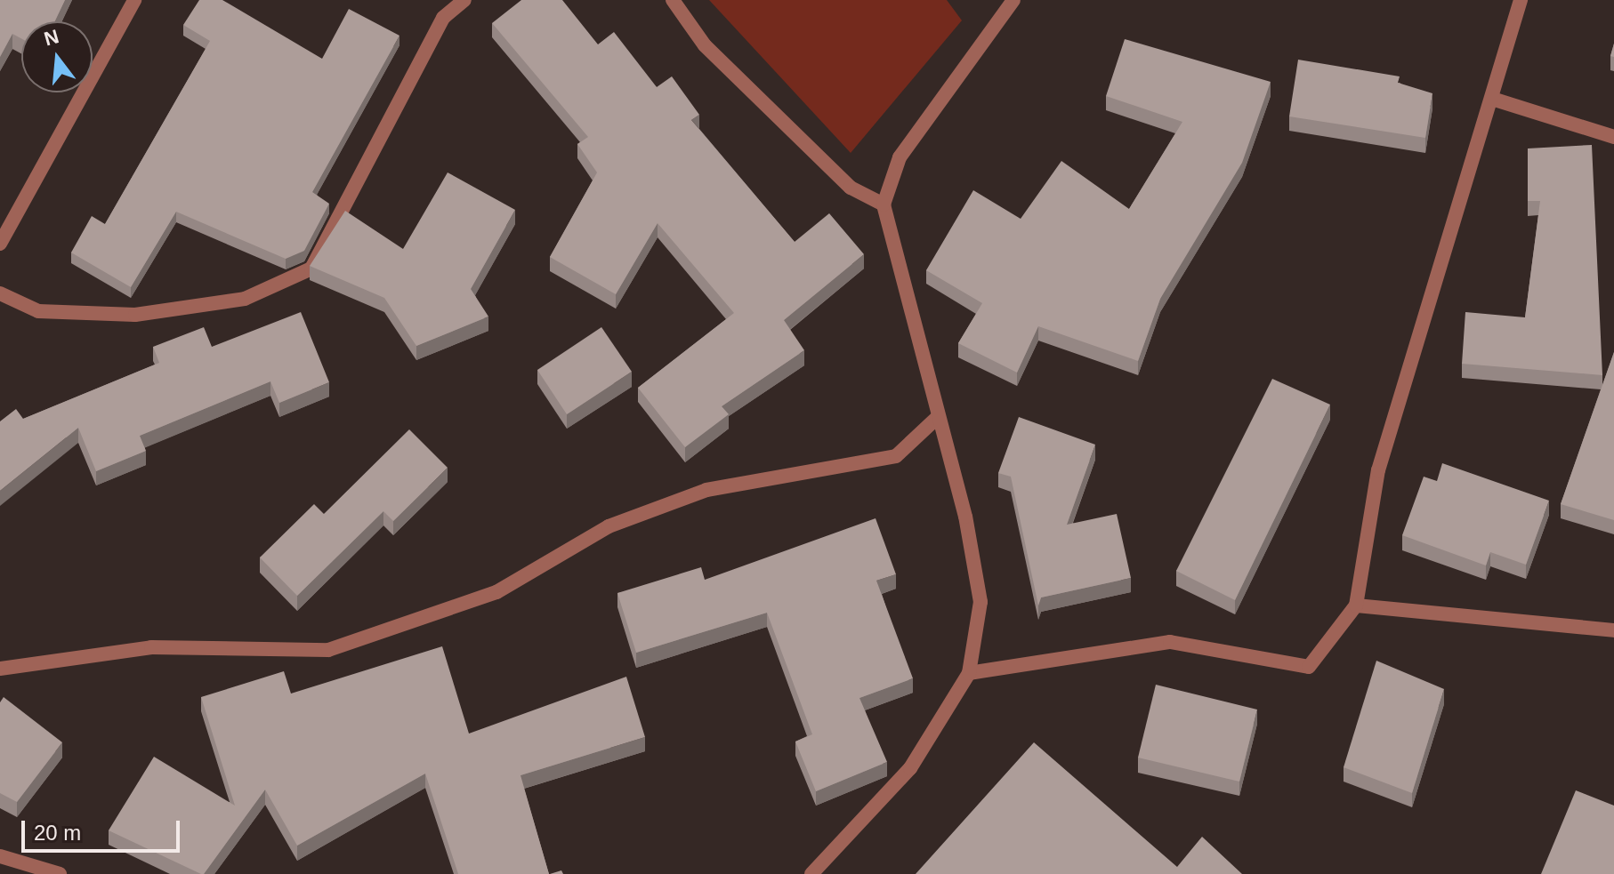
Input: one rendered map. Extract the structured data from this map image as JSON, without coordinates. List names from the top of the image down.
{
  "scale_bar": "20 m",
  "north": "top"
}
